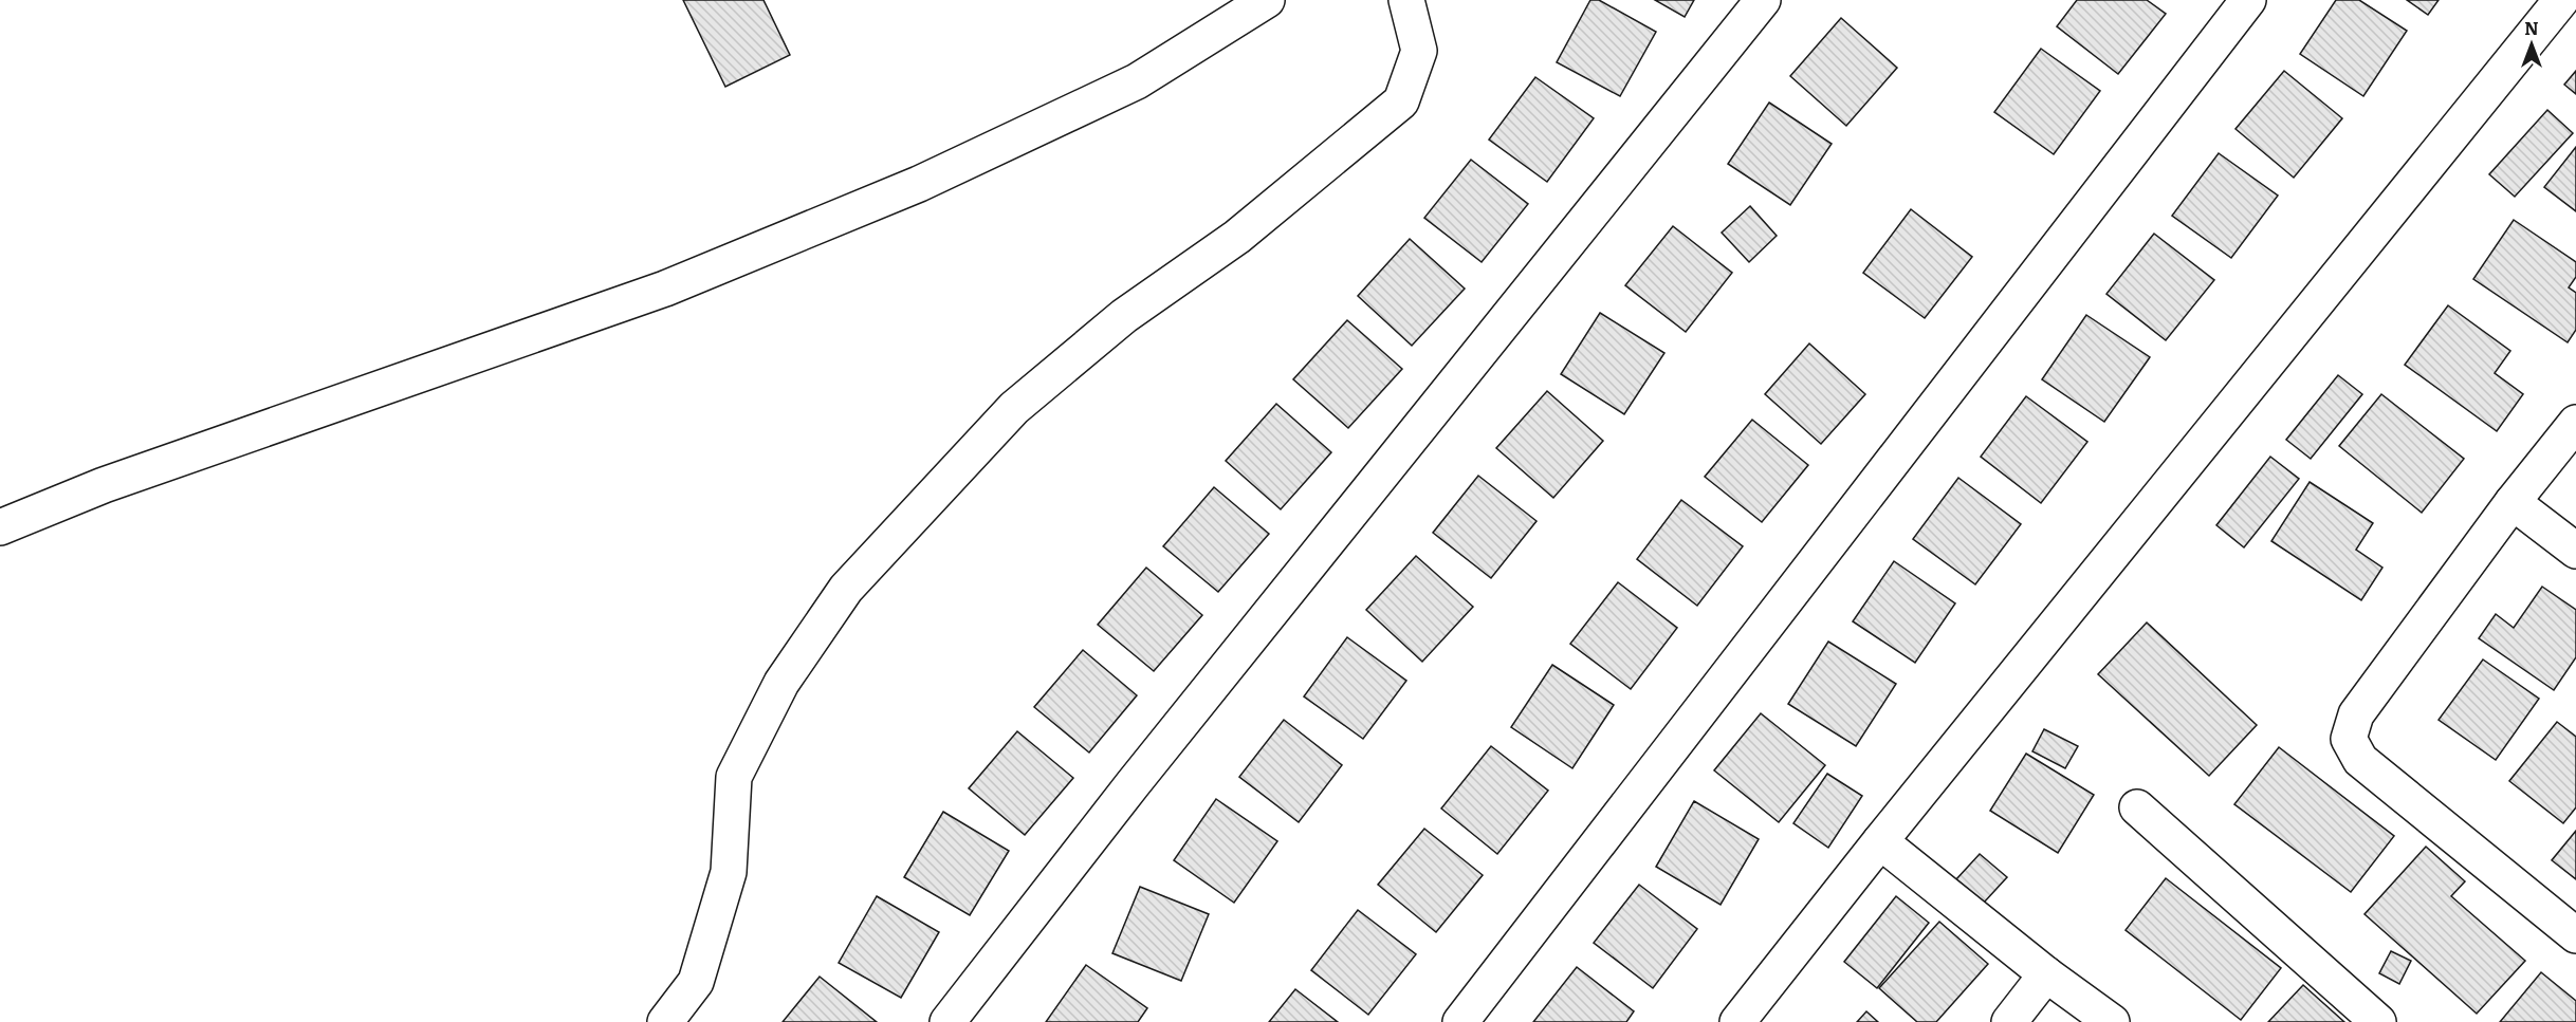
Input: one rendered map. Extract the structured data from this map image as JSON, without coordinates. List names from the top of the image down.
{
  "north": "top"
}
